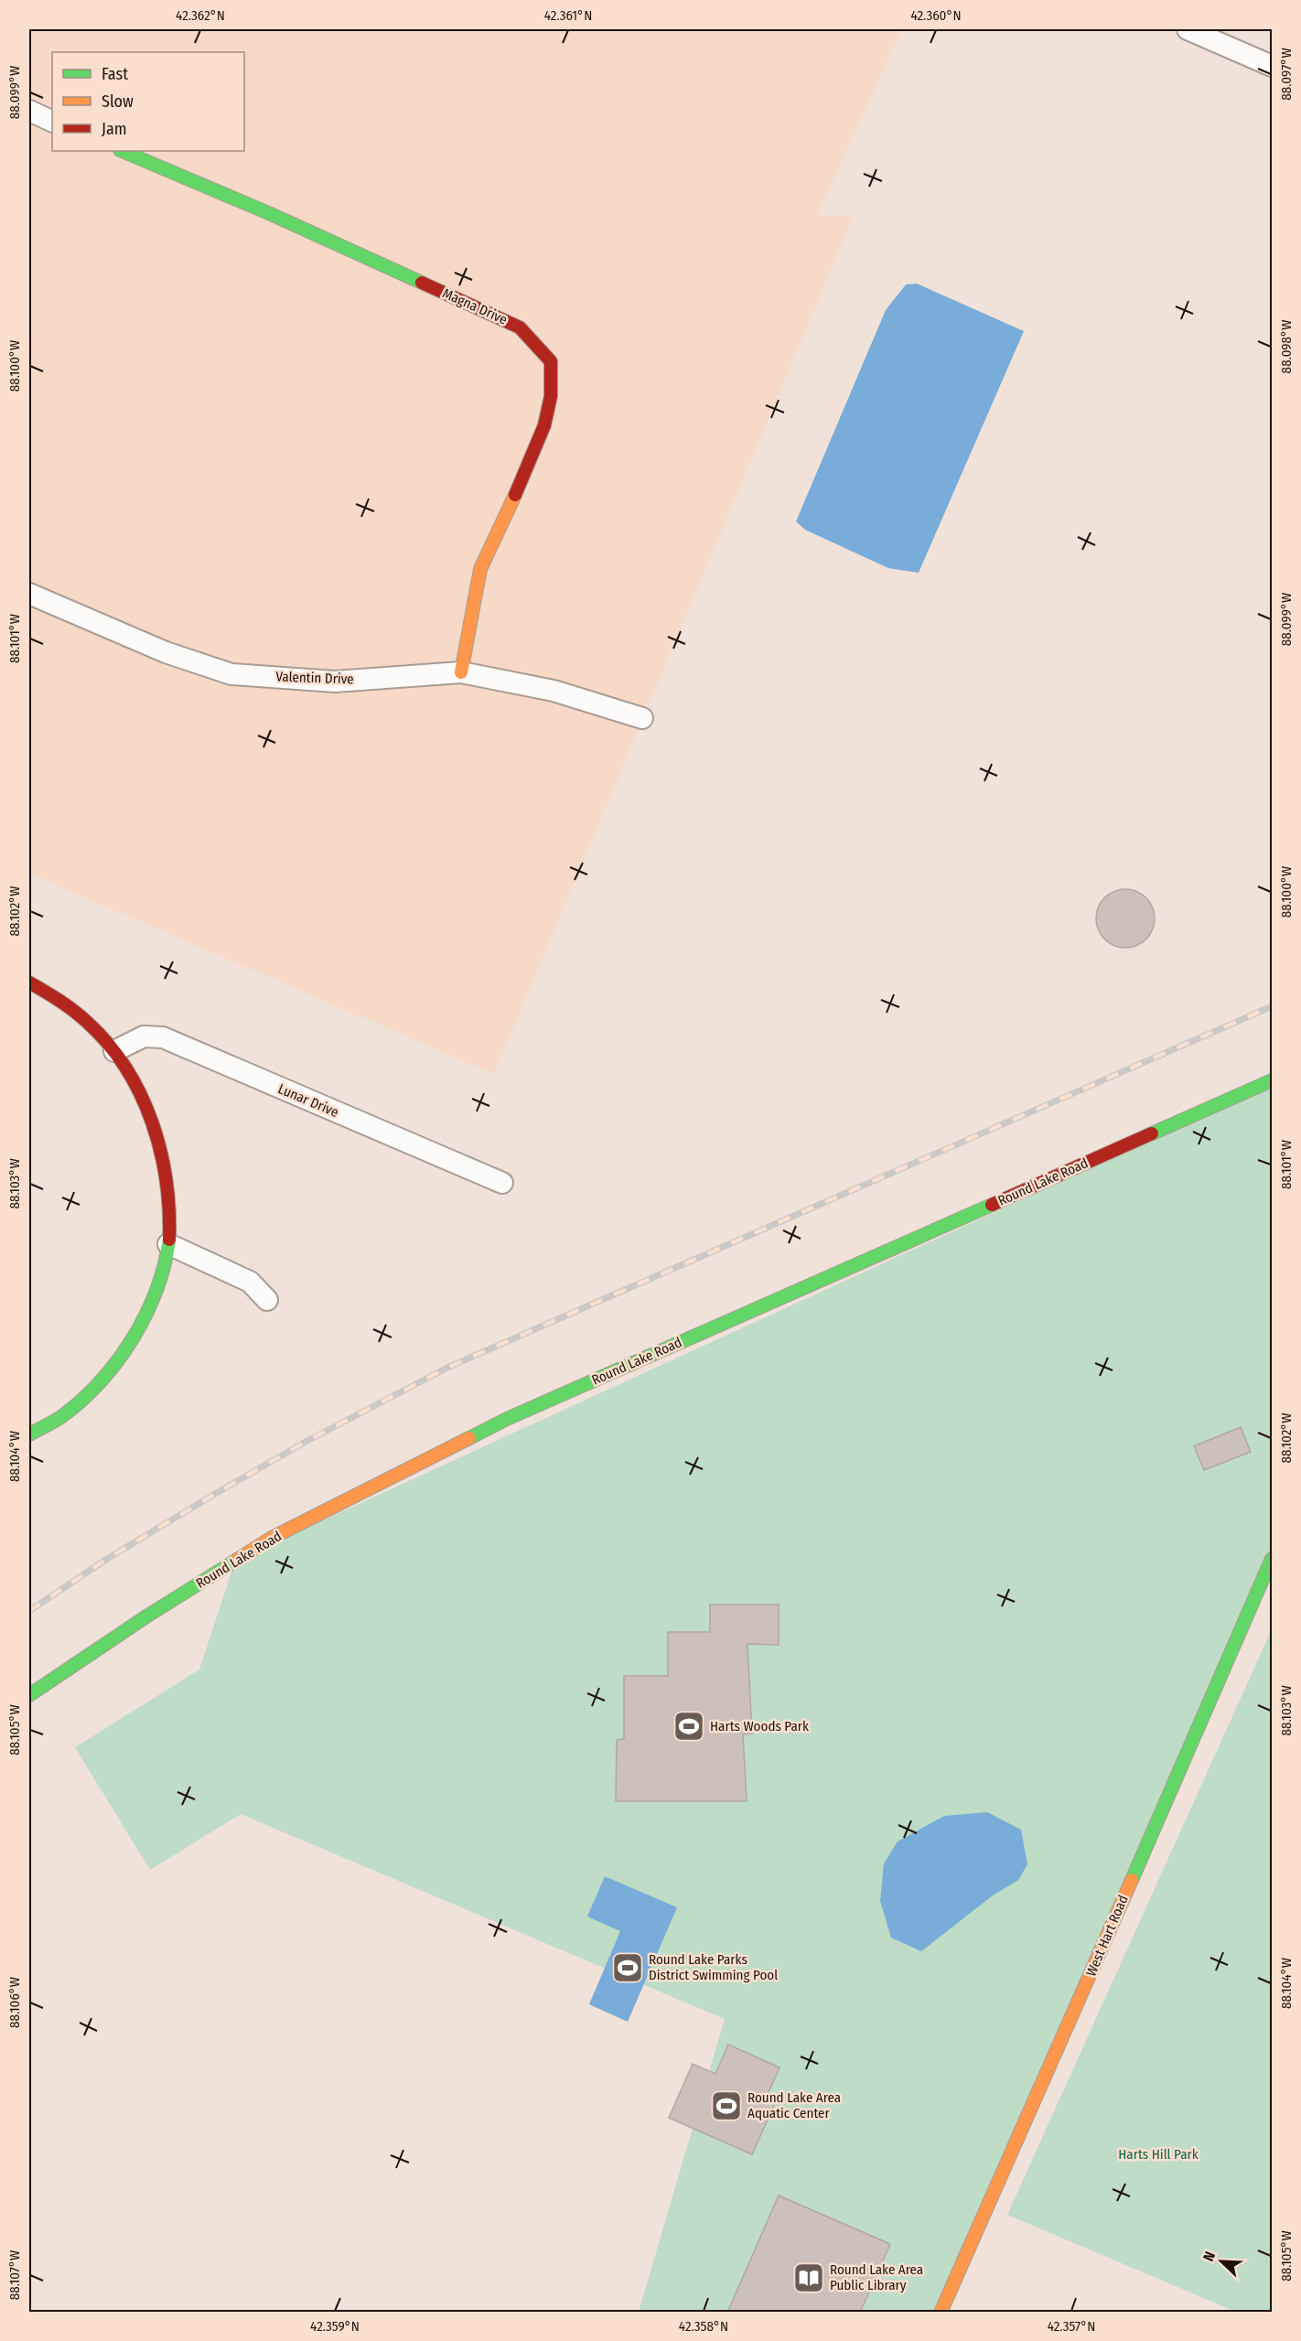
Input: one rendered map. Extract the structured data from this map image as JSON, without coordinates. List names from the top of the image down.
{
  "streets": {
    "street": [
      "Magna Drive",
      "Valentin Drive",
      "Lunar Drive",
      "Round Lake Road",
      "West Hart Road"
    ]
  },
  "crossings": [
    ["Magna Drive", "Valentin Drive"]
  ],
  "parks": ["Harts Hill Park"],
  "places": {
    "sports": ["Harts Woods Park", "Round Lake Parks District Swimming Pool", "Round Lake Area Aquatic Center"],
    "library": ["Round Lake Area Public Library"]
  },
  "legend": ["Fast", "Slow", "Jam"],
  "north": "top left",
  "coordinates": [
    "42.362°N",
    "42.361°N",
    "42.360°N",
    "88.097°W",
    "88.099°W",
    "88.098°W",
    "88.100°W",
    "88.101°W",
    "88.102°W",
    "88.103°W",
    "88.104°W",
    "88.105°W",
    "88.106°W",
    "88.107°W",
    "42.359°N",
    "42.358°N",
    "42.357°N"
  ]
}
